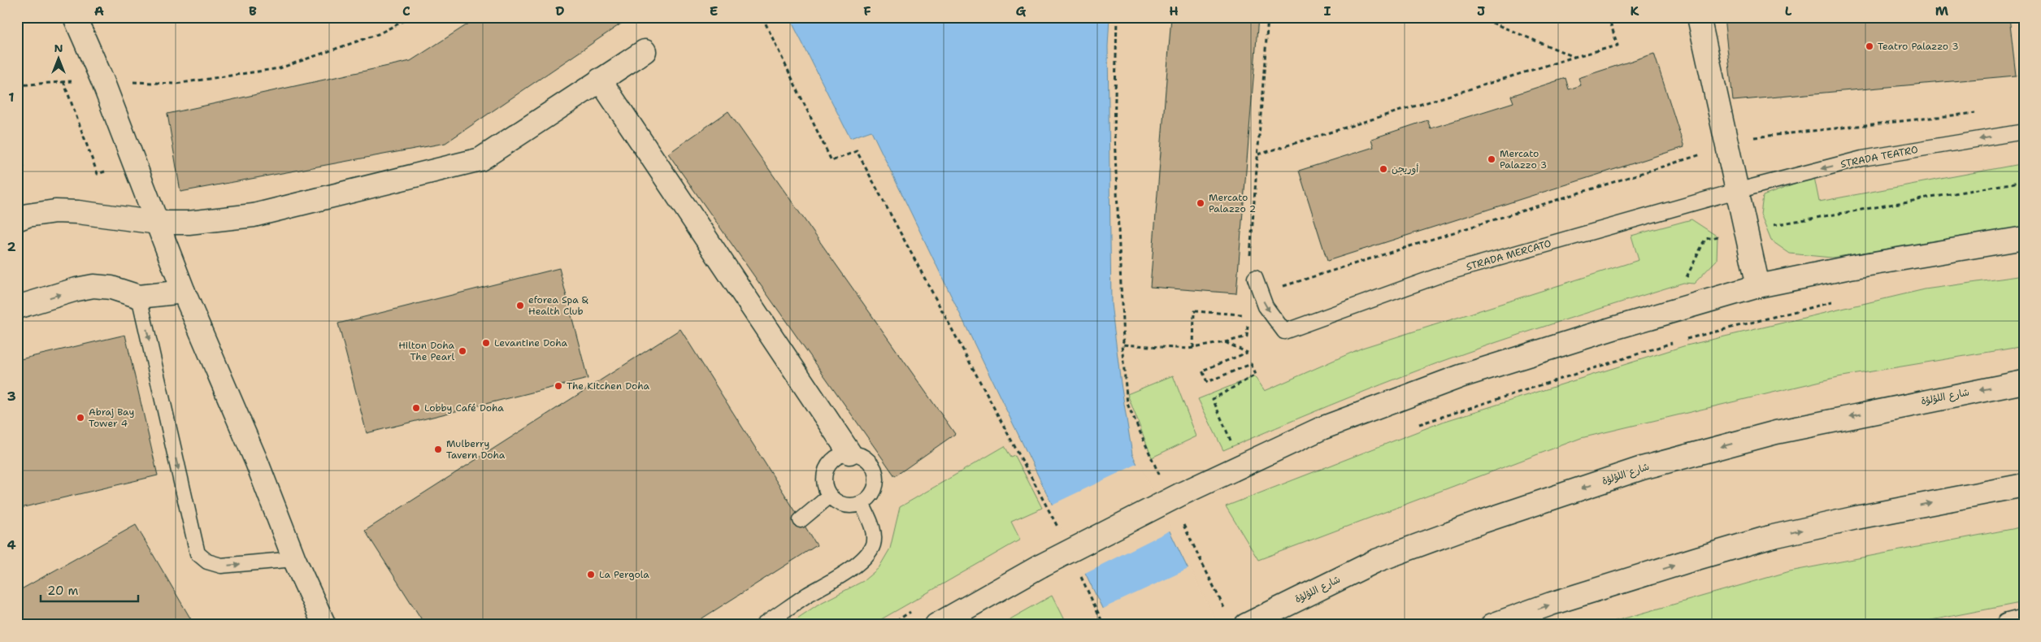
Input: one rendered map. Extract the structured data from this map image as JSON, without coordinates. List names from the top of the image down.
{
  "streets": {
    "street": ["شارع اللؤلؤة"],
    "lane": ["STRADA TEATRO", "STRADA MERCATO"]
  },
  "crossings": [
    ["STRADA TEATRO", "STRADA MERCATO"]
  ],
  "one_way": ["STRADA TEATRO", "STRADA MERCATO"],
  "places": [
    "Teatro Palazzo 3",
    "Mercato Palazzo 3",
    "أوريجن",
    "Mercato Palazzo 2",
    "eforea Spa & Health Club",
    "Levantine Doha",
    "Hilton Doha The Pearl",
    "The Kitchen Doha",
    "Lobby Café Doha",
    "Abraj Bay Tower 4",
    "Mulberry Tavern Doha",
    "La Pergola"
  ],
  "scale_bar": "20 m",
  "north": "top",
  "grid": {
    "columns": [
      "A",
      "B",
      "C",
      "D",
      "E",
      "F",
      "G",
      "H",
      "I",
      "J",
      "K",
      "L",
      "M"
    ],
    "rows": [
      "1",
      "2",
      "3",
      "4"
    ]
  }
}
